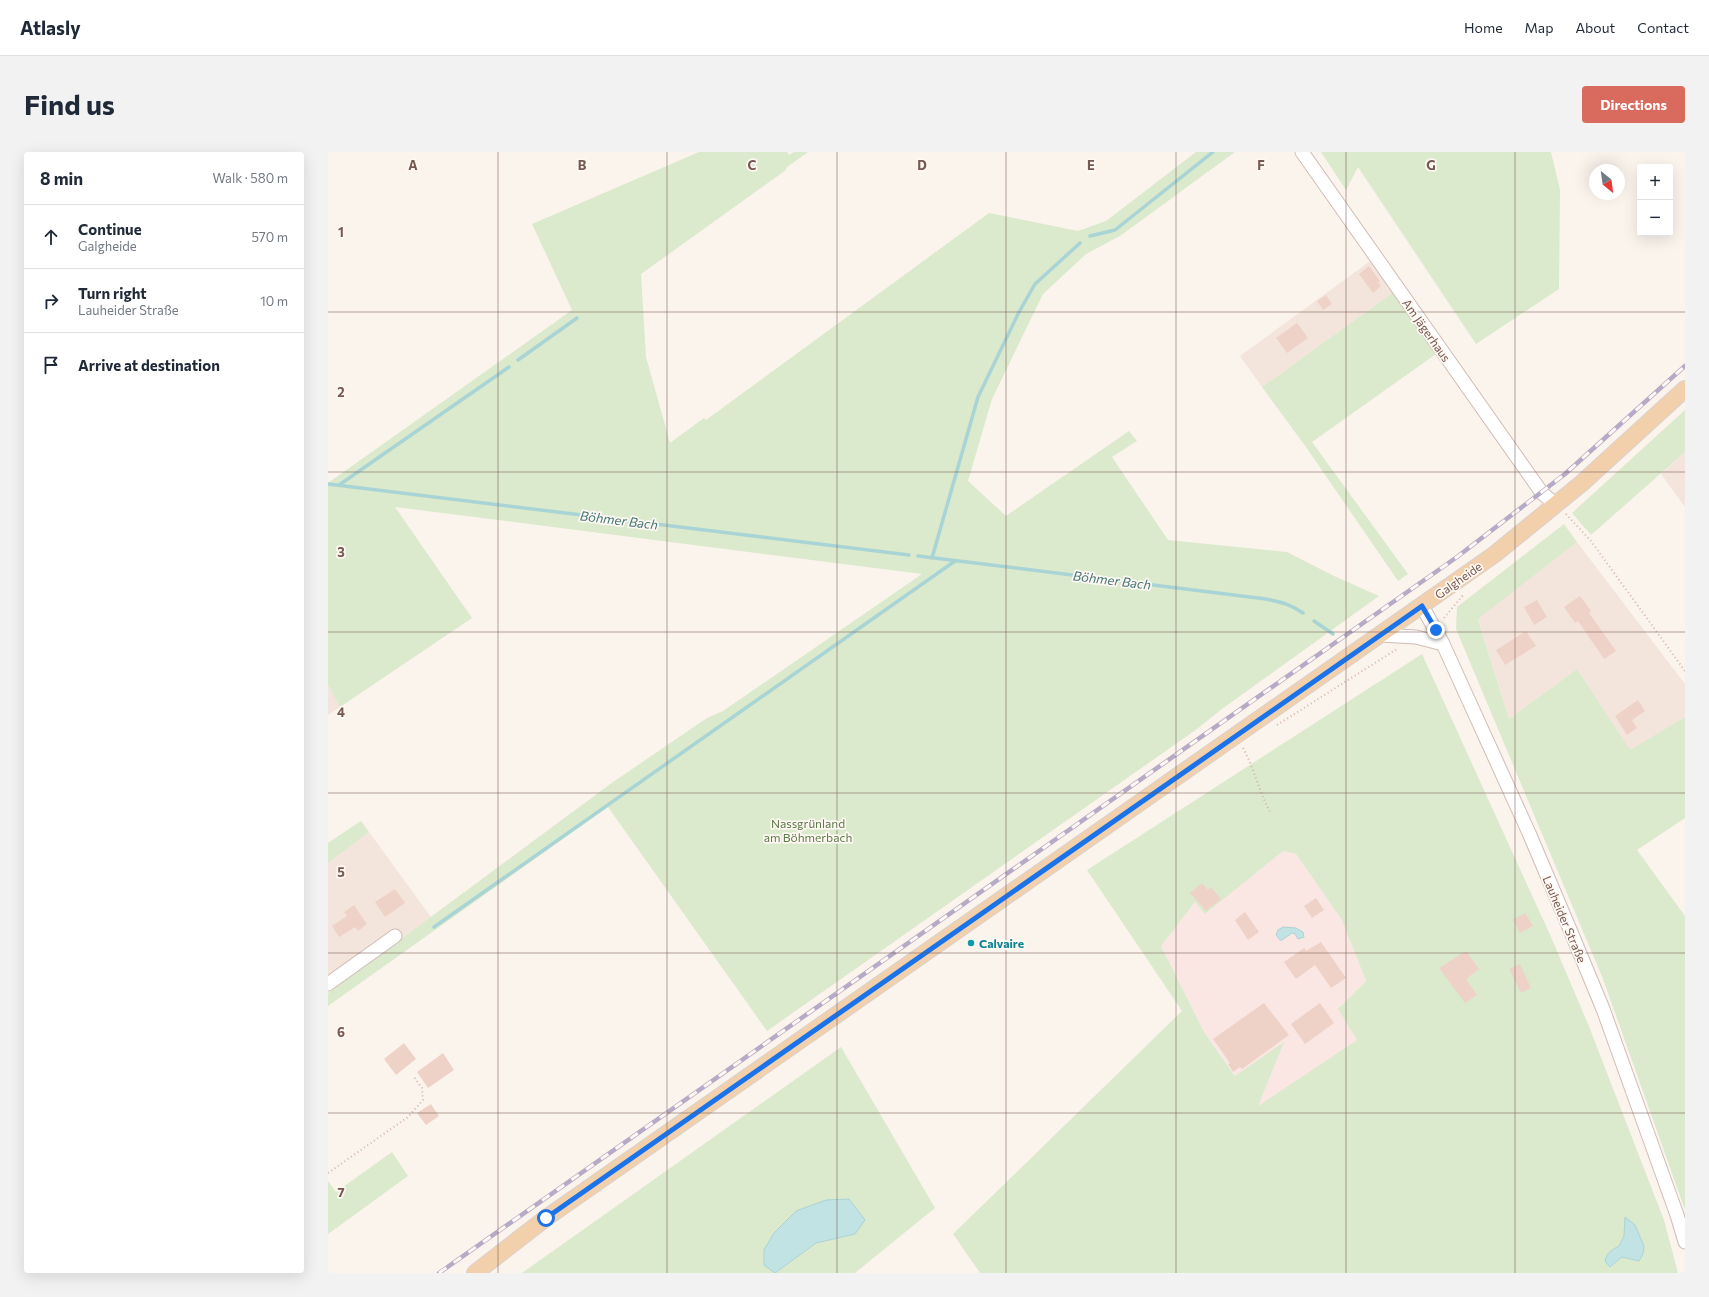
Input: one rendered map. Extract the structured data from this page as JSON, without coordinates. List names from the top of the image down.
{
  "streets": {
    "main road": ["Galgheide"],
    "street": ["Am Jägerhaus", "Lauheider Straße"]
  },
  "crossings": [
    ["Am Jägerhaus", "Galgheide"],
    ["Galgheide", "Lauheider Straße"]
  ],
  "water": ["Böhmer Bach"],
  "parks": ["Nassgrünland am Böhmerbach"],
  "places": ["Calvaire"],
  "north": "bottom right",
  "page": {
    "header": "Atlasly",
    "nav": [
      "Home",
      "Map",
      "About",
      "Contact"
    ],
    "buttons": "Directions",
    "title": "Find us",
    "heading": ["8 min", "Walk · 580 m"],
    "map_buttons": ["+", "−"],
    "list": [
      ["Continue", "Galgheide", "570 m"],
      ["Turn right", "Lauheider Straße", "10 m"],
      "Arrive at destination"
    ]
  },
  "grid": {
    "columns": [
      "A",
      "B",
      "C",
      "D",
      "E",
      "F",
      "G"
    ],
    "rows": [
      "1",
      "2",
      "3",
      "4",
      "5",
      "6",
      "7"
    ]
  }
}
